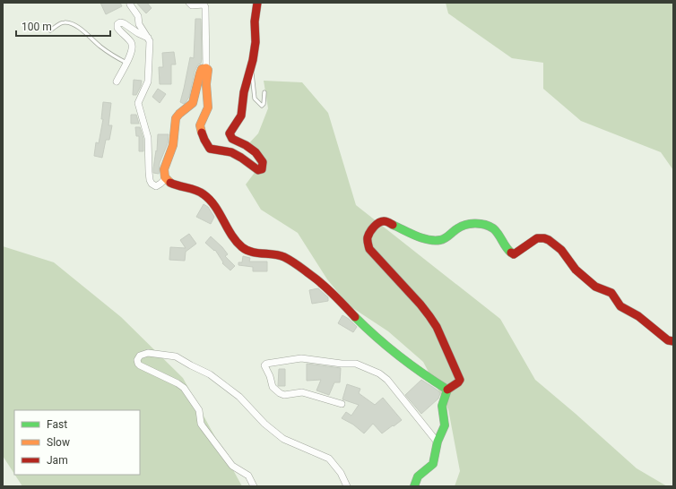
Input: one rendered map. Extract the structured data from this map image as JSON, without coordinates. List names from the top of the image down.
{
  "legend": ["Fast", "Slow", "Jam"],
  "scale_bar": "100 m"
}
